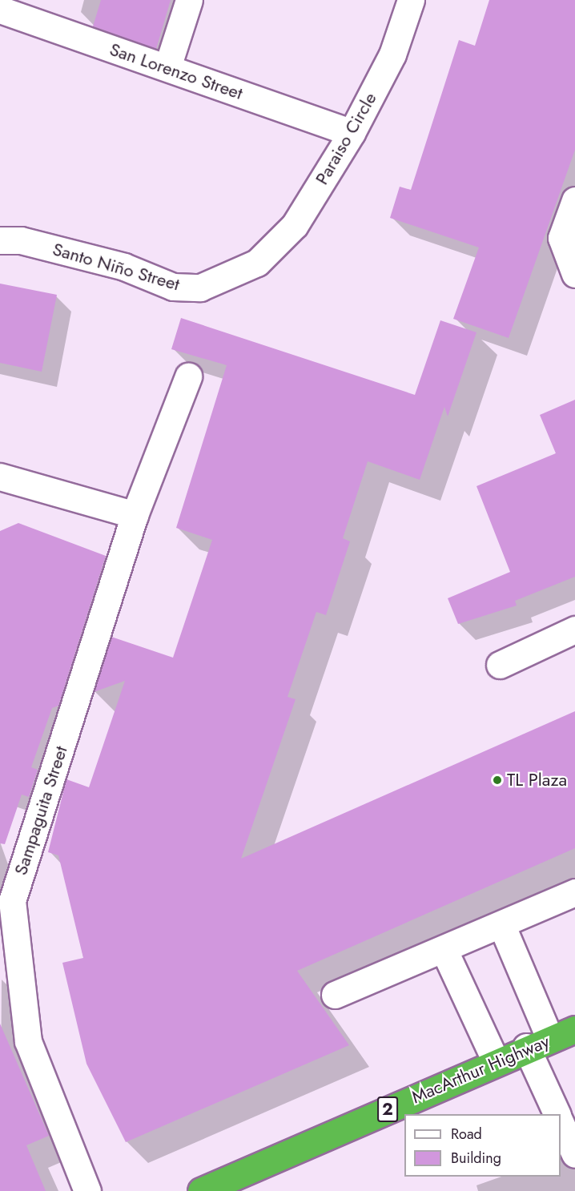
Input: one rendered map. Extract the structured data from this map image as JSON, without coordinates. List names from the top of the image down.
{
  "streets": {
    "highway": ["MacArthur Highway", "2"],
    "street": [
      "San Lorenzo Street",
      "Paraiso Circle",
      "Santo Niño Street",
      "Sampaguita Street"
    ]
  },
  "crossings": [
    ["San Lorenzo Street", "Paraiso Circle"],
    ["Paraiso Circle", "Santo Niño Street"]
  ],
  "places": ["TL Plaza"],
  "legend": ["Road", "Building"]
}
